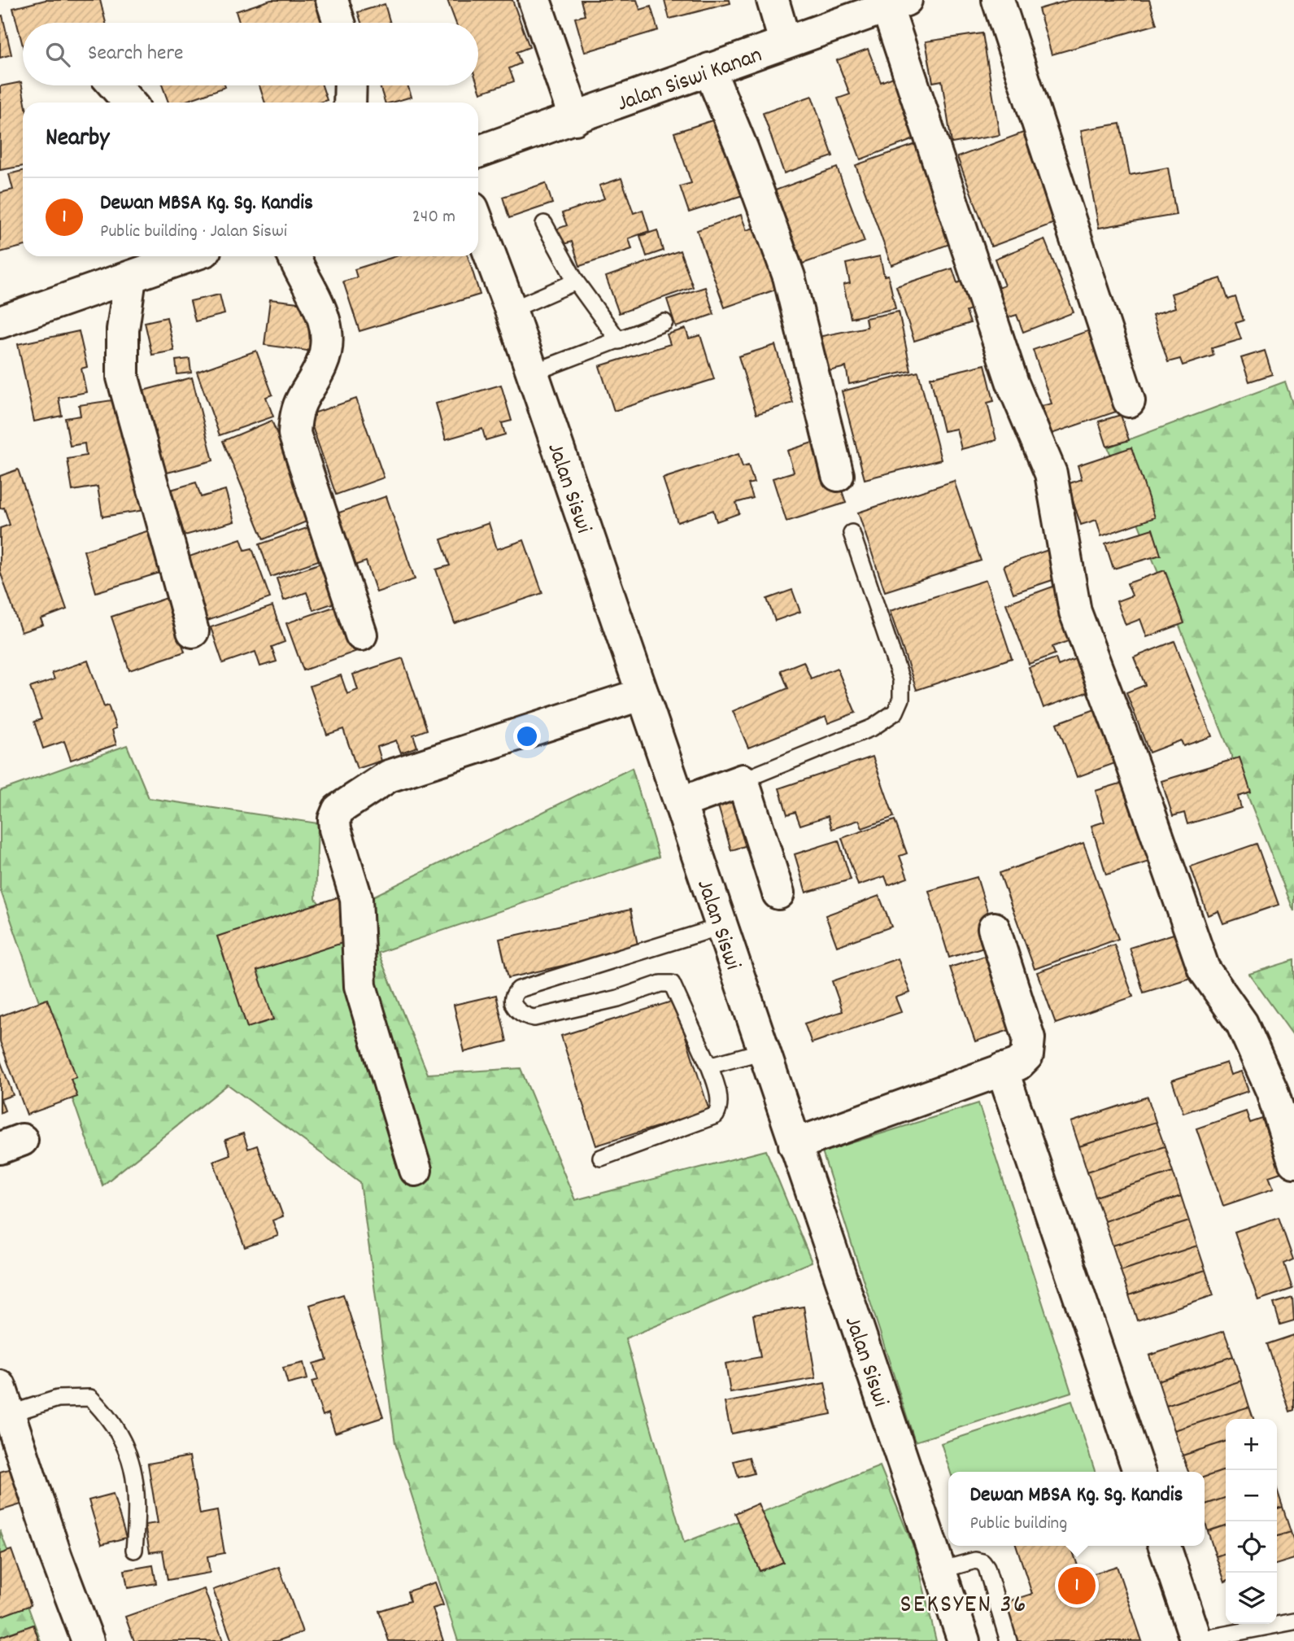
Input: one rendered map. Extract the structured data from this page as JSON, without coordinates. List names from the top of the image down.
{
  "streets": {
    "street": ["Jalan Siswi Kanan", "Jalan Siswi"]
  },
  "districts": ["SEKSYEN 36"],
  "page": {
    "search": "Search here",
    "heading": "Nearby",
    "list": [
      {
        "mark": "1",
        "name": "Dewan MBSA Kg. Sg. Kandis",
        "note": "Public building · Jalan Siswi",
        "value": "240 m"
      }
    ],
    "map_buttons": ["+", "−"],
    "popup": ["Dewan MBSA Kg. Sg. Kandis", "Public building"],
    "pins": "1"
  }
}
